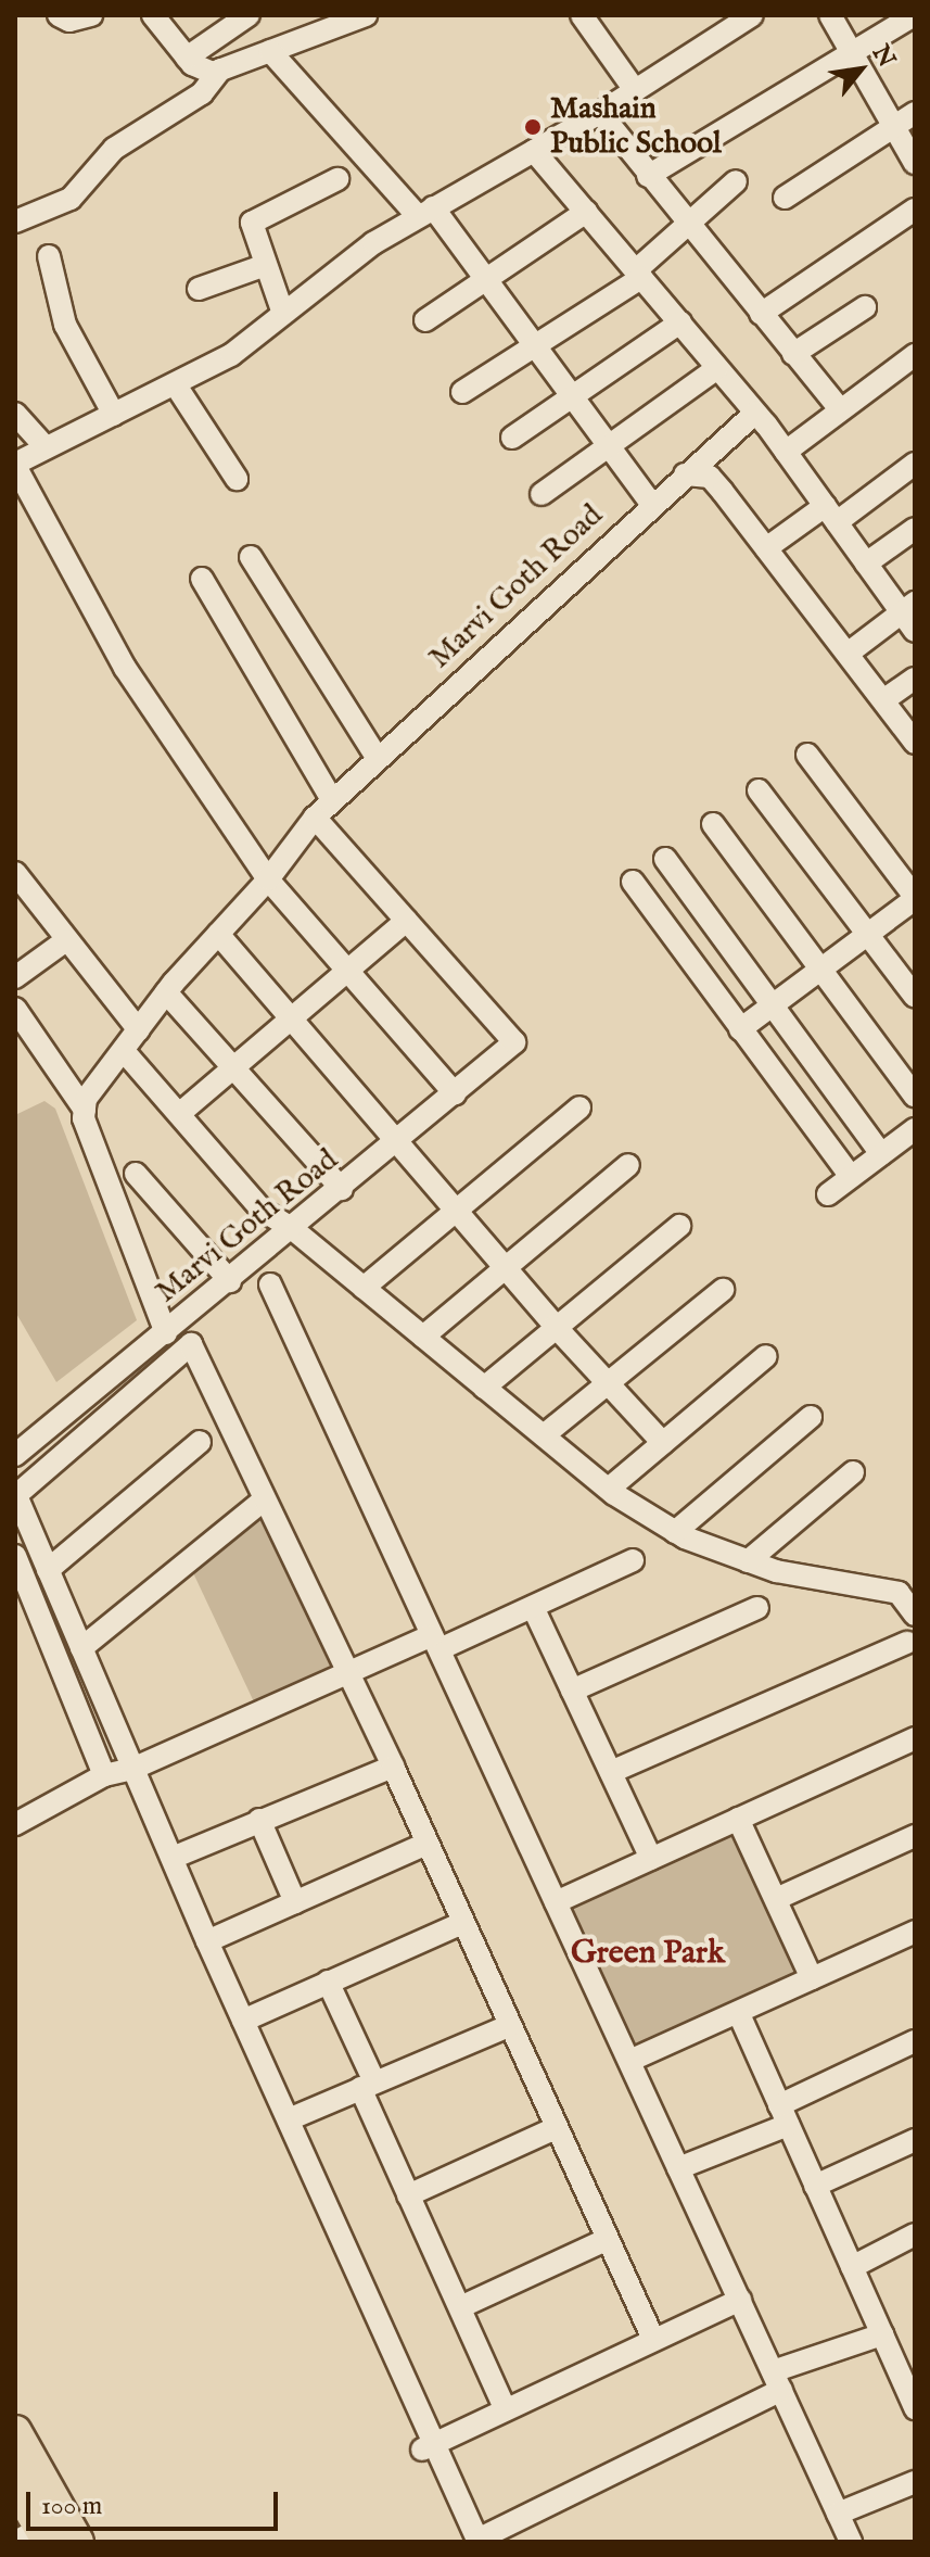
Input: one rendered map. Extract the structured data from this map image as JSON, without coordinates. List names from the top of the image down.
{
  "streets": {
    "street": ["Marvi Goth Road"]
  },
  "districts": ["Green Park"],
  "places": ["Mashain Public School"],
  "scale_bar": "100 m",
  "north": "top right"
}
